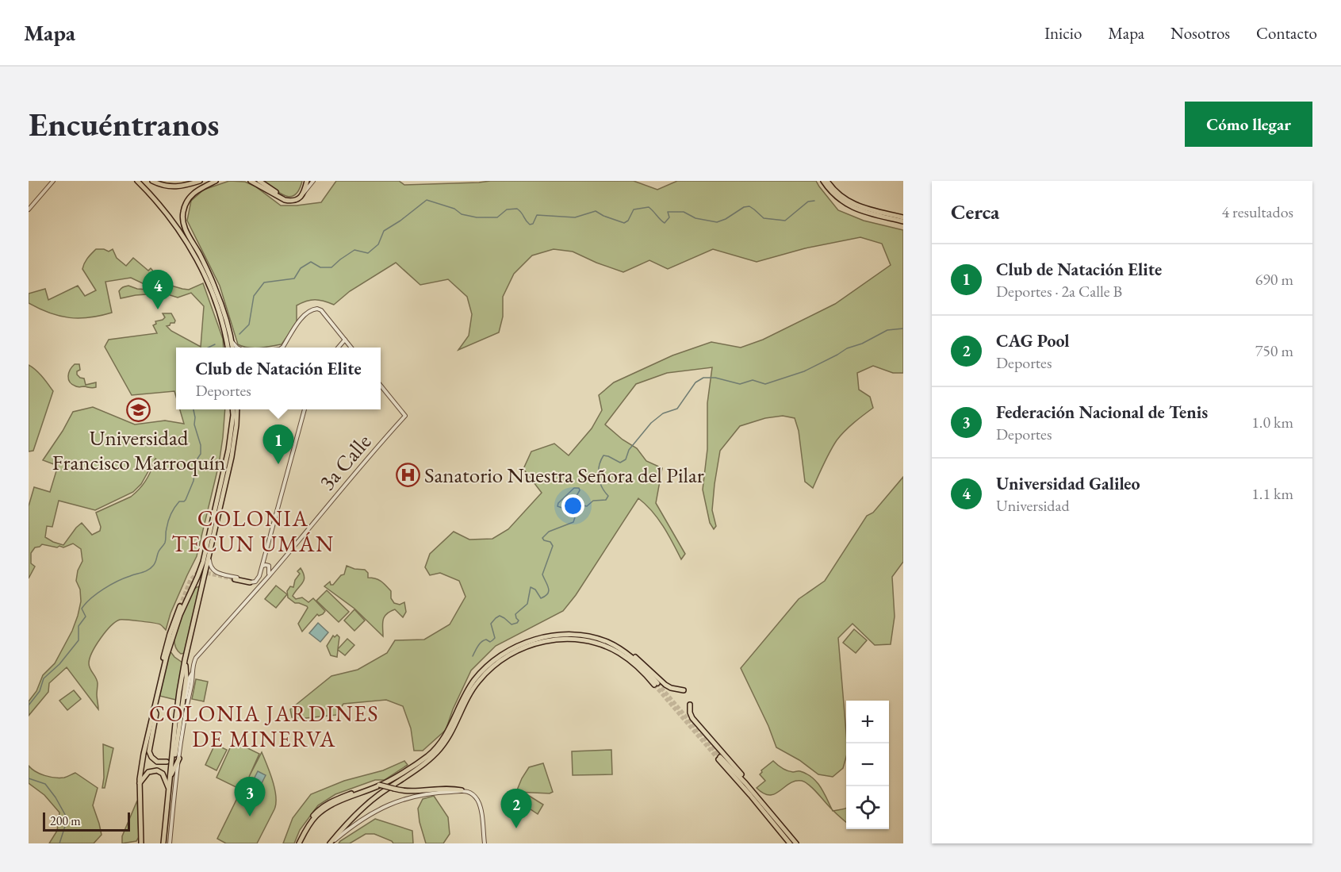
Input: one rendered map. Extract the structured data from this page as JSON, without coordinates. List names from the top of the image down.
{
  "streets": {
    "street": ["3a Calle"]
  },
  "districts": ["COLONIA TECUN UMÁN", "COLONIA JARDINES DE MINERVA"],
  "places": {
    "school or university": ["Universidad Francisco Marroquín"],
    "hospital": ["Sanatorio Nuestra Señora del Pilar"]
  },
  "scale_bar": "200 m",
  "page": {
    "header": "Mapa",
    "nav": [
      "Inicio",
      "Mapa",
      "Nosotros",
      "Contacto"
    ],
    "buttons": "Cómo llegar",
    "title": "Encuéntranos",
    "heading": ["Cerca", "4 resultados"],
    "list": [
      {
        "mark": "1",
        "name": "Club de Natación Elite",
        "note": "Deportes · 2a Calle B",
        "value": "690 m"
      },
      {
        "mark": "2",
        "name": "CAG Pool",
        "note": "Deportes",
        "value": "750 m"
      },
      {
        "mark": "3",
        "name": "Federación Nacional de Tenis",
        "note": "Deportes",
        "value": "1.0 km"
      },
      {
        "mark": "4",
        "name": "Universidad Galileo",
        "note": "Universidad",
        "value": "1.1 km"
      }
    ],
    "pins": [
      "4",
      "1",
      "3",
      "2"
    ],
    "popup": ["Club de Natación Elite", "Deportes"],
    "map_buttons": ["+", "−"],
    "scale": "200 m"
  }
}
